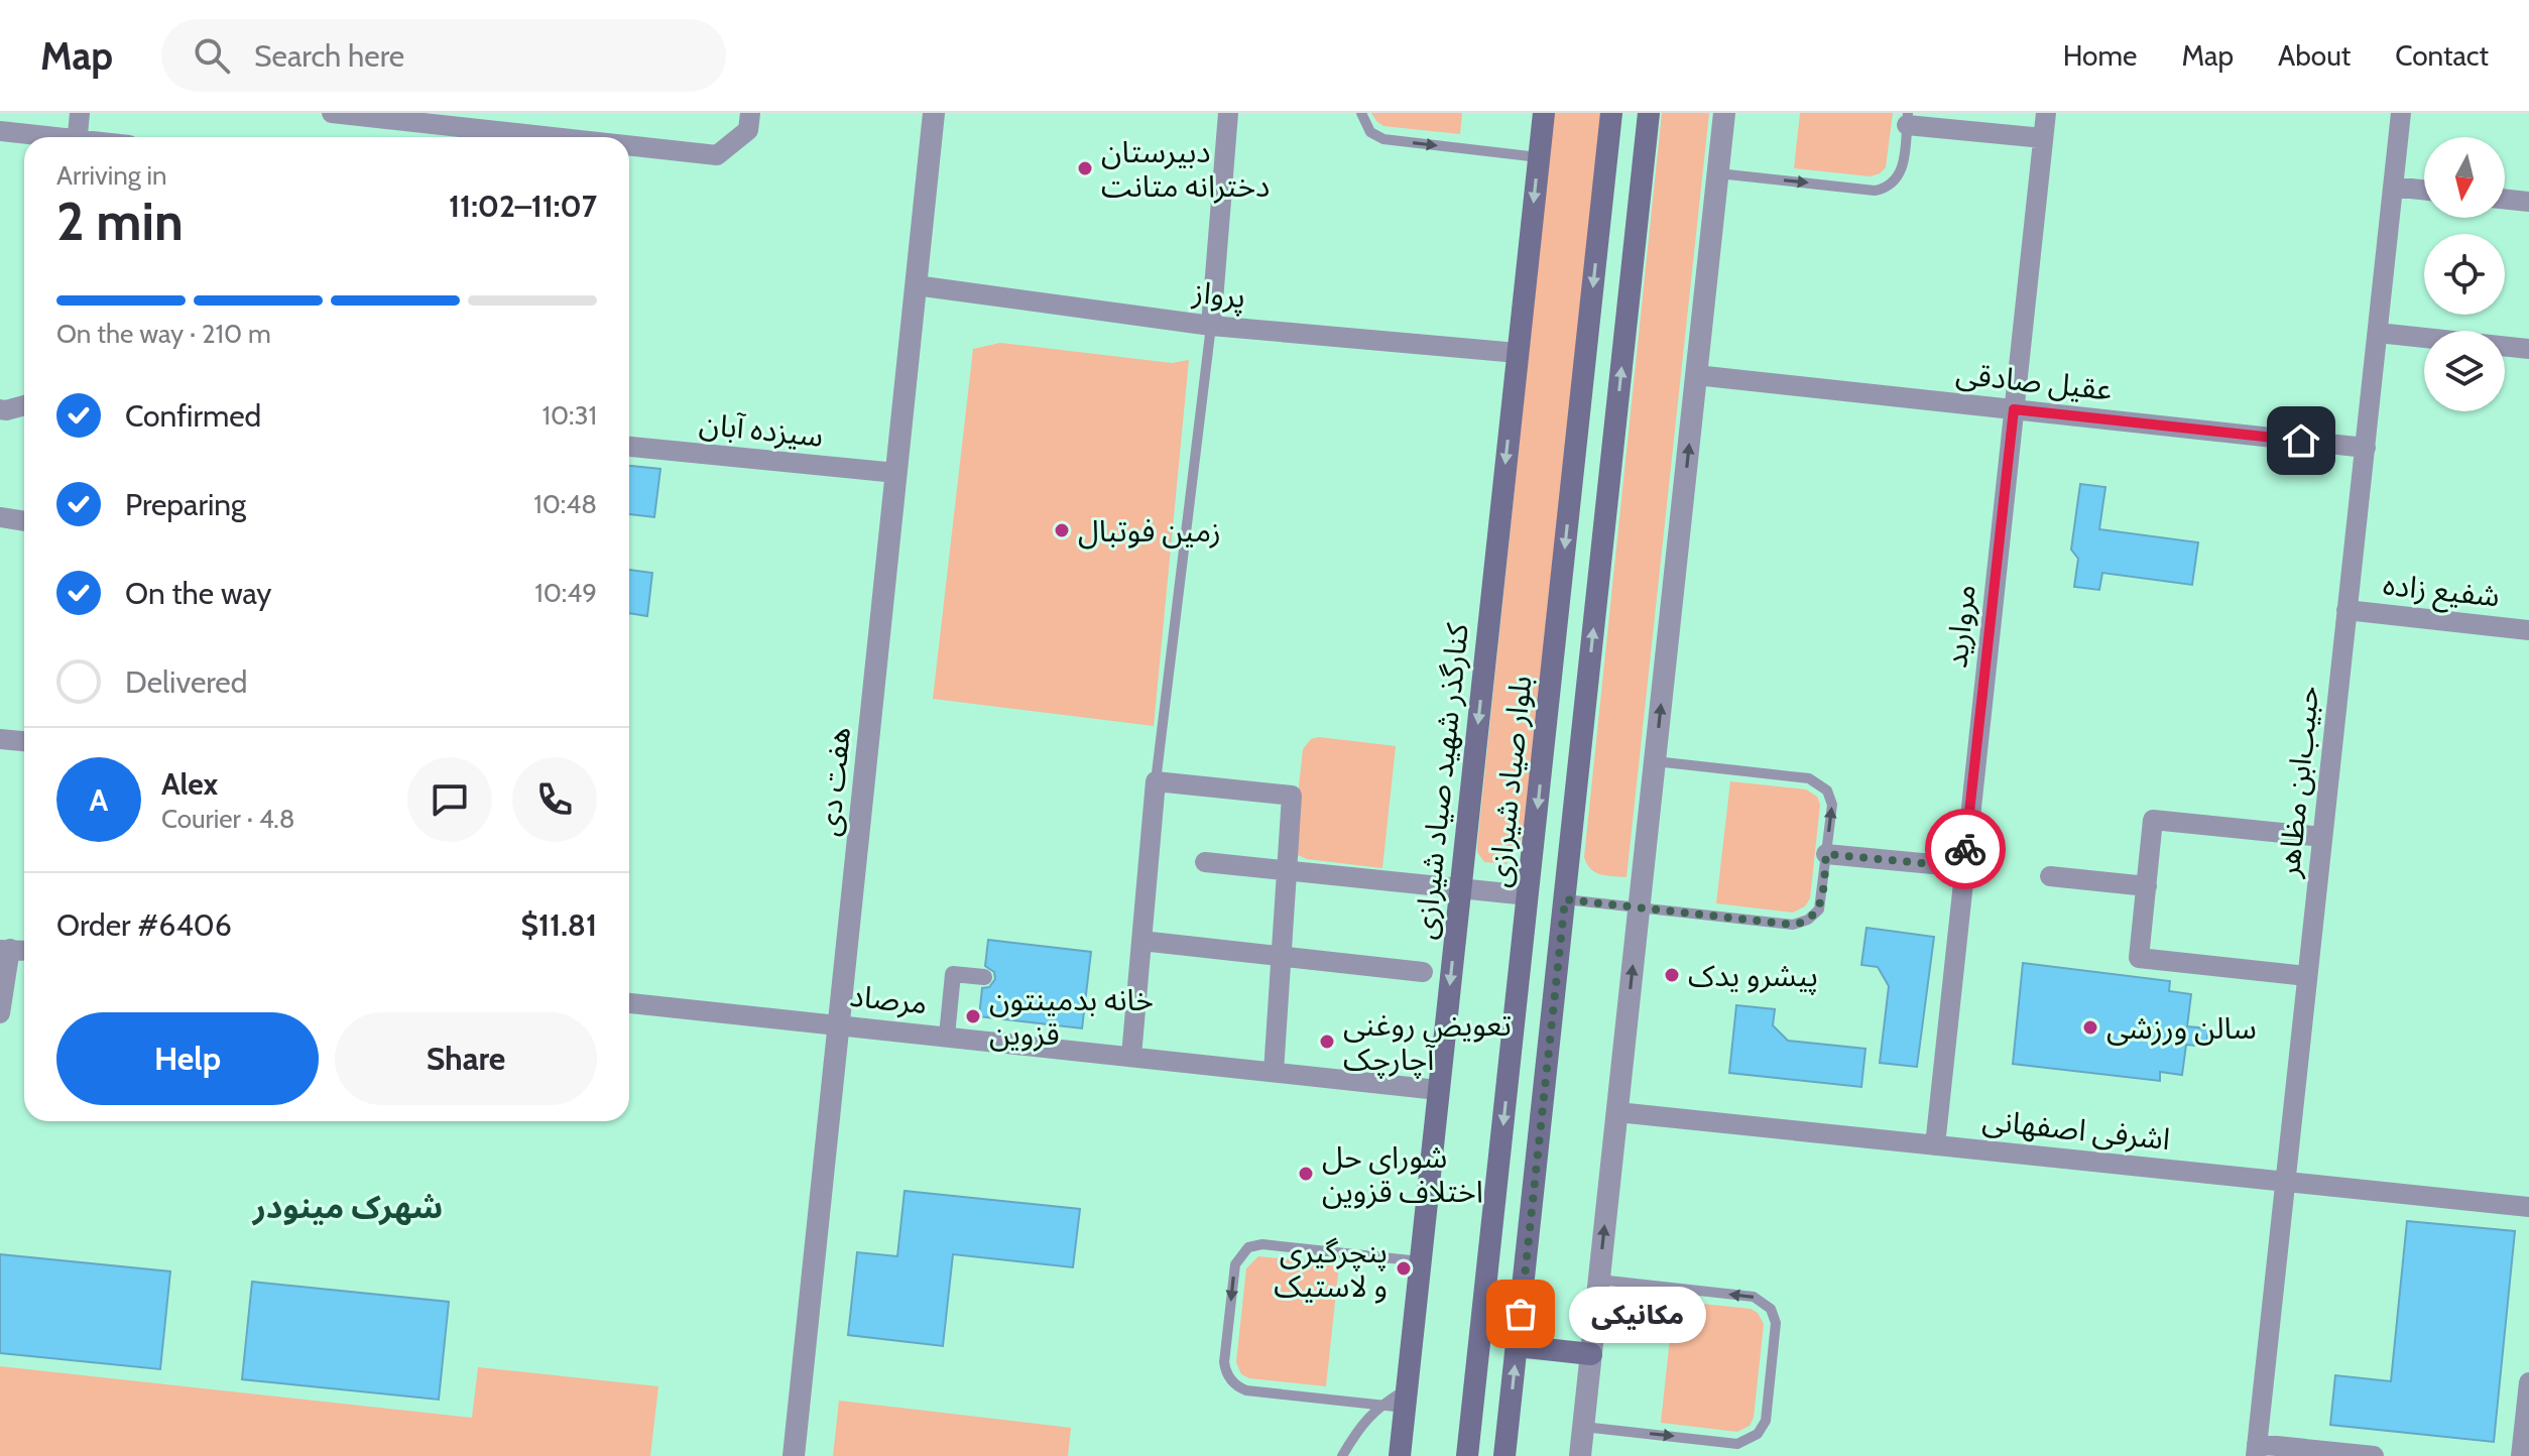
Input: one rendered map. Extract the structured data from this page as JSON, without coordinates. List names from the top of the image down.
{
  "streets": {
    "main road": ["کنارگذر شهید صیاد شیرازی", "بلوار صیاد شیرازی"],
    "street": [
      "پرواز",
      "عقیل صادقی",
      "سیزده آبان",
      "شفیع زاده",
      "مروارید",
      "هفت دی",
      "حبیب‌ابن مظاهر",
      "مرصاد",
      "اشرفی اصفهانی"
    ]
  },
  "crossings": [
    ["پرواز", "هفت دی"],
    ["پرواز", "کنارگذر شهید صیاد شیرازی"],
    ["عقیل صادقی", "مروارید"],
    ["عقیل صادقی", "حبیب‌ابن مظاهر"],
    ["سیزده آبان", "هفت دی"],
    ["شفیع زاده", "حبیب‌ابن مظاهر"],
    ["مروارید", "اشرفی اصفهانی"],
    ["هفت دی", "مرصاد"],
    ["کنارگذر شهید صیاد شیرازی", "مرصاد"],
    ["حبیب‌ابن مظاهر", "اشرفی اصفهانی"]
  ],
  "districts": ["شهرک مینودر"],
  "places": [
    "دبیرستان دخترانه متانت",
    "زمین فوتبال",
    "پیشرو یدک",
    "خانه بدمینتون قزوین",
    "سالن ورزشی",
    "تعویض روغنی آچارچک",
    "شورای حل اختلاف قزوین",
    "پنچرگیری و لاستیک",
    "مکانیکی"
  ],
  "north": "bottom",
  "page": {
    "header": "Map",
    "search": "Search here",
    "nav": [
      "Home",
      "Map",
      "About",
      "Contact"
    ],
    "heading": ["2 min", "Arriving in", "11:02–11:07"],
    "panel": [
      "Alex",
      "Courier · 4.8",
      "Order #6406",
      "$11.81"
    ],
    "bar": "On the way · 210 m",
    "list": [
      ["Confirmed", "10:31"],
      ["Preparing", "10:48"],
      ["On the way", "10:49"],
      "Delivered"
    ],
    "round": "A",
    "buttons": ["Help", "Share"],
    "bubble": "مکانیکی"
  }
}
